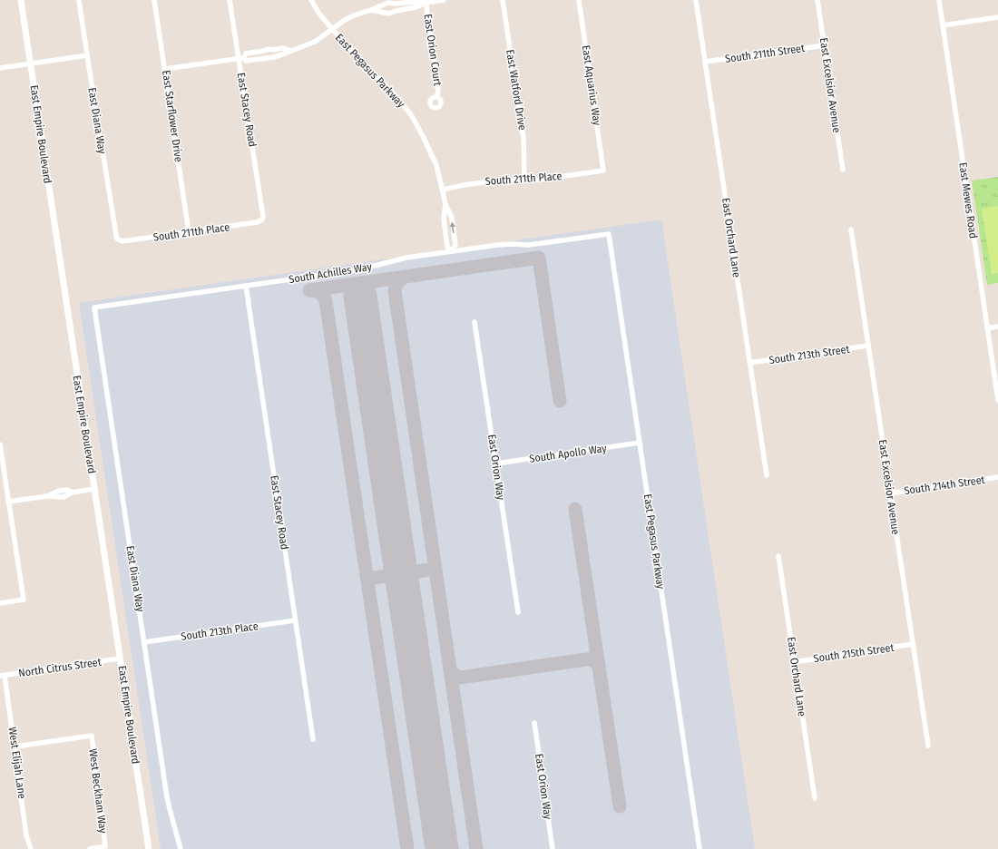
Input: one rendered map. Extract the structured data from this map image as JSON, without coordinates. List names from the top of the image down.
{
  "streets": {
    "street": [
      "East Orion Court",
      "South 211th Street",
      "East Pegasus Parkway",
      "East Aquarius Way",
      "East Excelsior Avenue",
      "East Watford Drive",
      "East Stacey Road",
      "East Starflower Drive",
      "East Diana Way",
      "East Empire Boulevard",
      "South 211th Place",
      "East Mewes Road",
      "East Orchard Lane",
      "South Achilles Way",
      "South 213th Street",
      "South Apollo Way",
      "East Orion Way",
      "South 214th Street",
      "South 213th Place",
      "South 215th Street",
      "North Citrus Street",
      "West Elijah Lane",
      "West Beckham Way"
    ]
  },
  "crossings": [
    ["South 211th Street", "East Excelsior Avenue"],
    ["South 211th Street", "East Orchard Lane"],
    ["East Pegasus Parkway", "South 211th Place"],
    ["East Pegasus Parkway", "South Achilles Way"],
    ["East Pegasus Parkway", "South Apollo Way"],
    ["East Aquarius Way", "South 211th Place"],
    ["East Excelsior Avenue", "South 213th Street"],
    ["East Excelsior Avenue", "South 214th Street"],
    ["East Excelsior Avenue", "South 215th Street"],
    ["East Watford Drive", "South 211th Place"],
    ["East Stacey Road", "South 211th Place"],
    ["East Stacey Road", "South Achilles Way"],
    ["East Stacey Road", "South 213th Place"],
    ["East Starflower Drive", "South 211th Place"],
    ["East Diana Way", "South 211th Place"],
    ["East Diana Way", "South Achilles Way"],
    ["East Diana Way", "South 213th Place"],
    ["East Empire Boulevard", "North Citrus Street"],
    ["East Orchard Lane", "South 213th Street"],
    ["East Orchard Lane", "South 215th Street"],
    ["South Apollo Way", "East Orion Way"],
    ["North Citrus Street", "West Elijah Lane"],
    ["West Elijah Lane", "West Beckham Way"]
  ]
}
